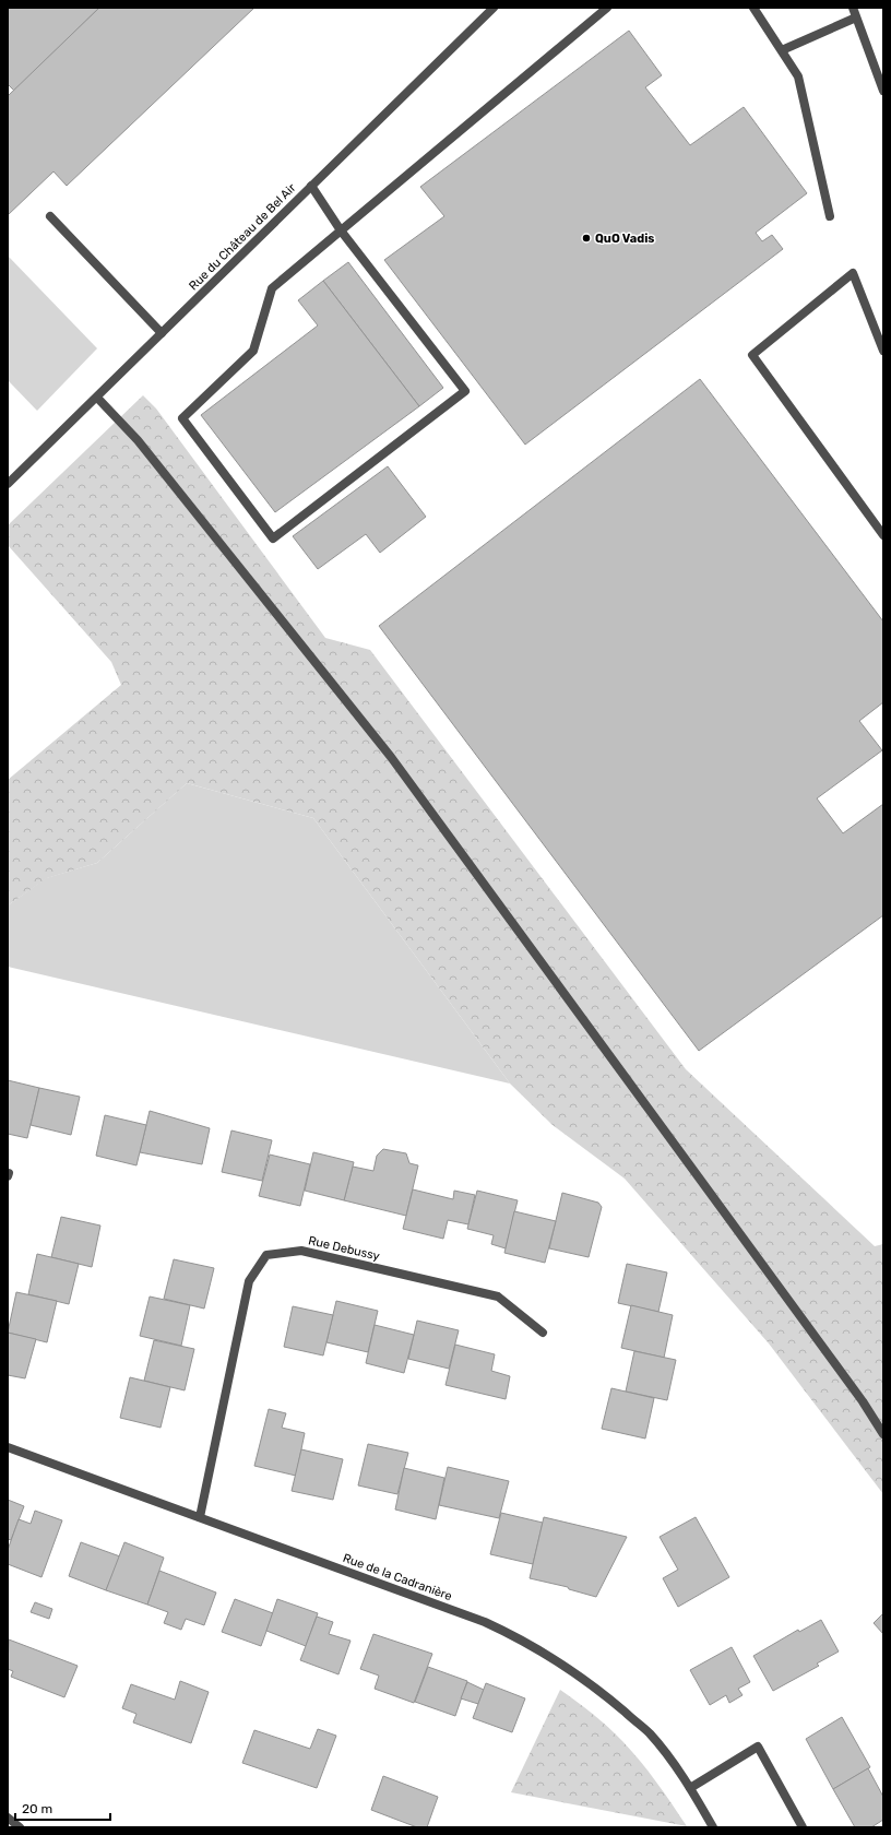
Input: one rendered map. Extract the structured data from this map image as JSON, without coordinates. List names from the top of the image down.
{
  "streets": {
    "street": ["Rue du Château de Bel Air", "Rue Debussy", "Rue de la Cadranière"]
  },
  "crossings": [
    ["Rue Debussy", "Rue de la Cadranière"]
  ],
  "places": ["QuO Vadis"],
  "scale_bar": "20 m"
}
